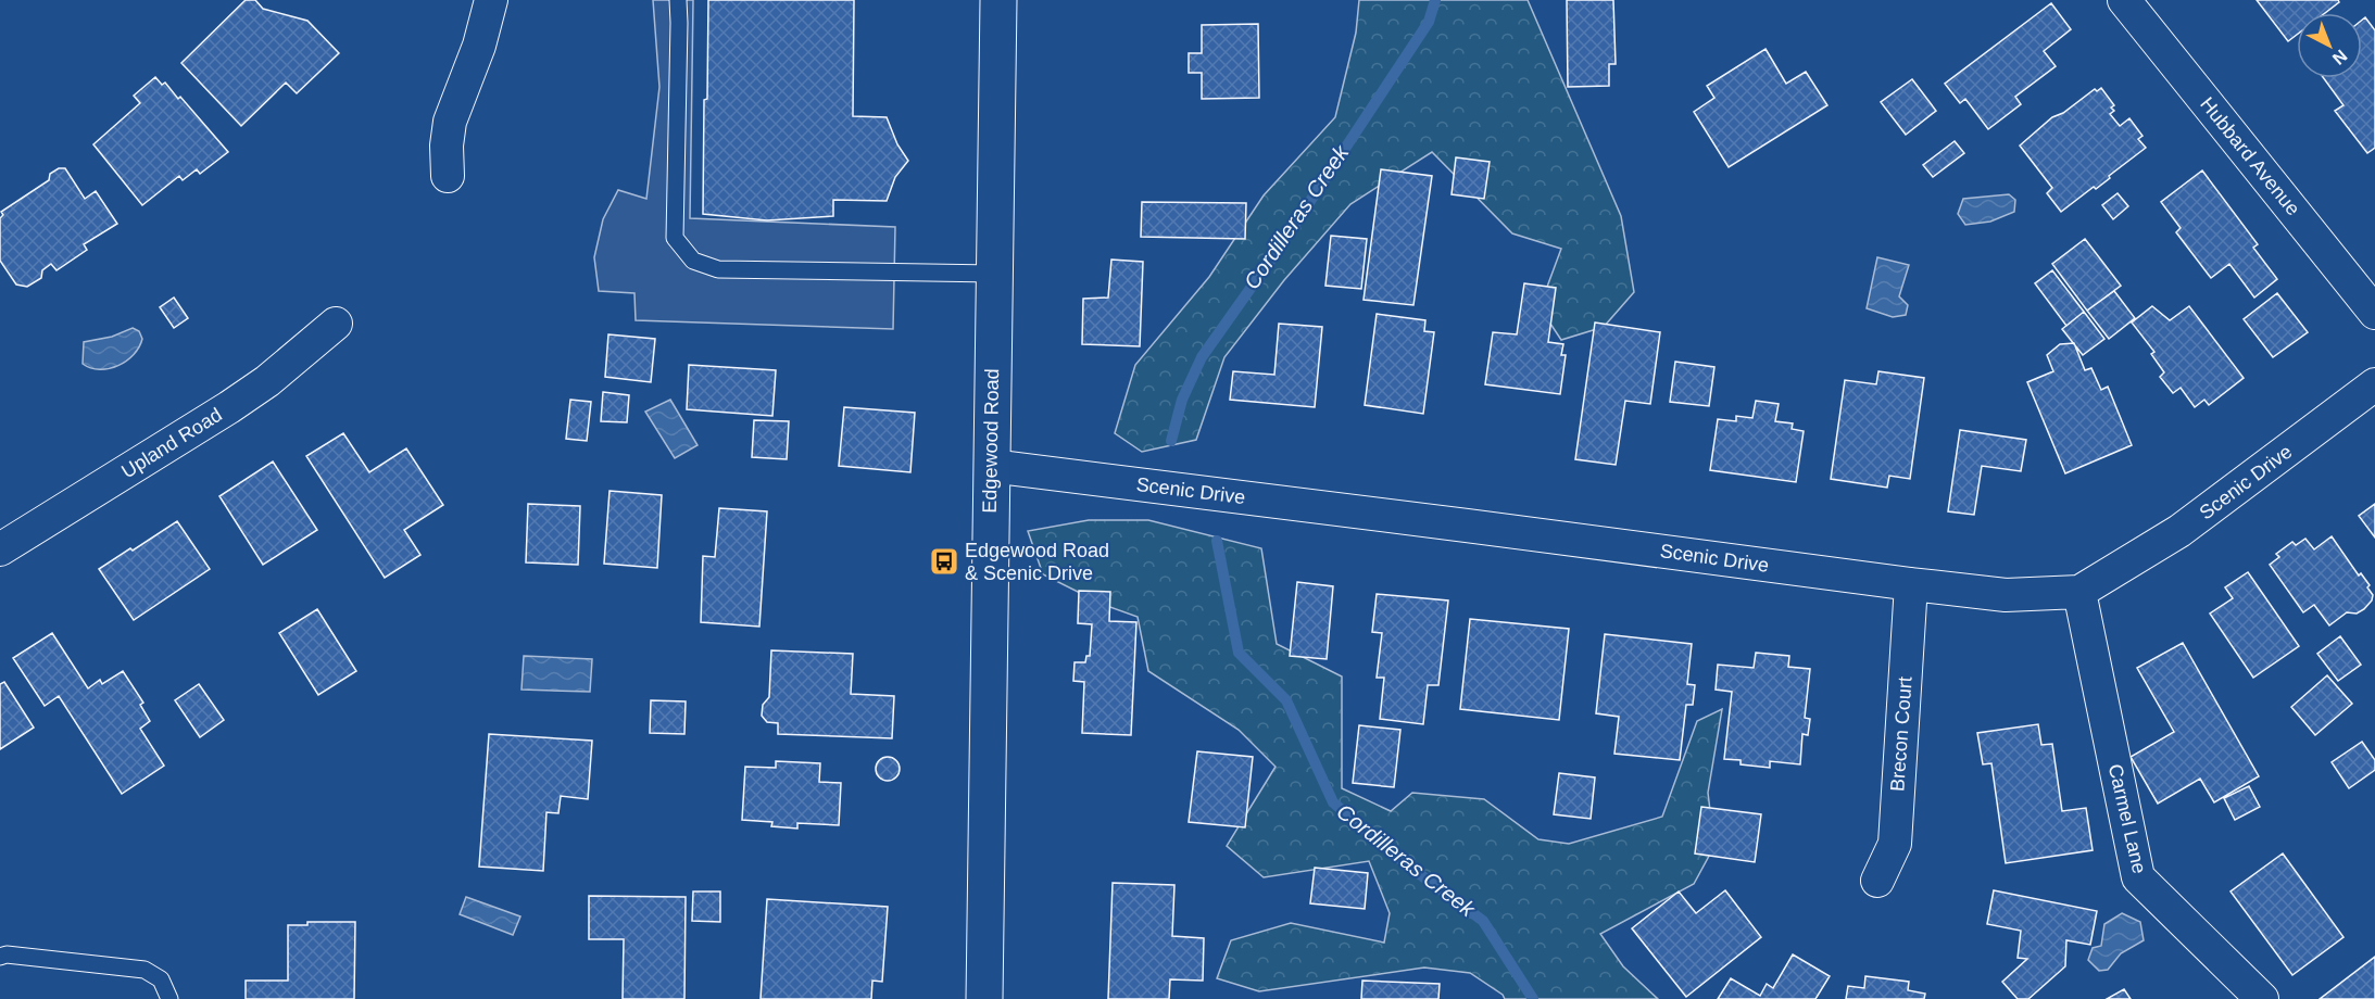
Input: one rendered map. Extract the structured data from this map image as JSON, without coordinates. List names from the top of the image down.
{
  "streets": {
    "main road": ["Edgewood Road"],
    "street": [
      "Hubbard Avenue",
      "Upland Road",
      "Scenic Drive",
      "Brecon Court",
      "Carmel Lane"
    ]
  },
  "crossings": [
    ["Edgewood Road", "Scenic Drive"],
    ["Scenic Drive", "Brecon Court"],
    ["Scenic Drive", "Carmel Lane"]
  ],
  "water": ["Cordilleras Creek"],
  "places": {
    "bus stop": ["Edgewood Road & Scenic Drive"]
  },
  "north": "bottom right"
}
